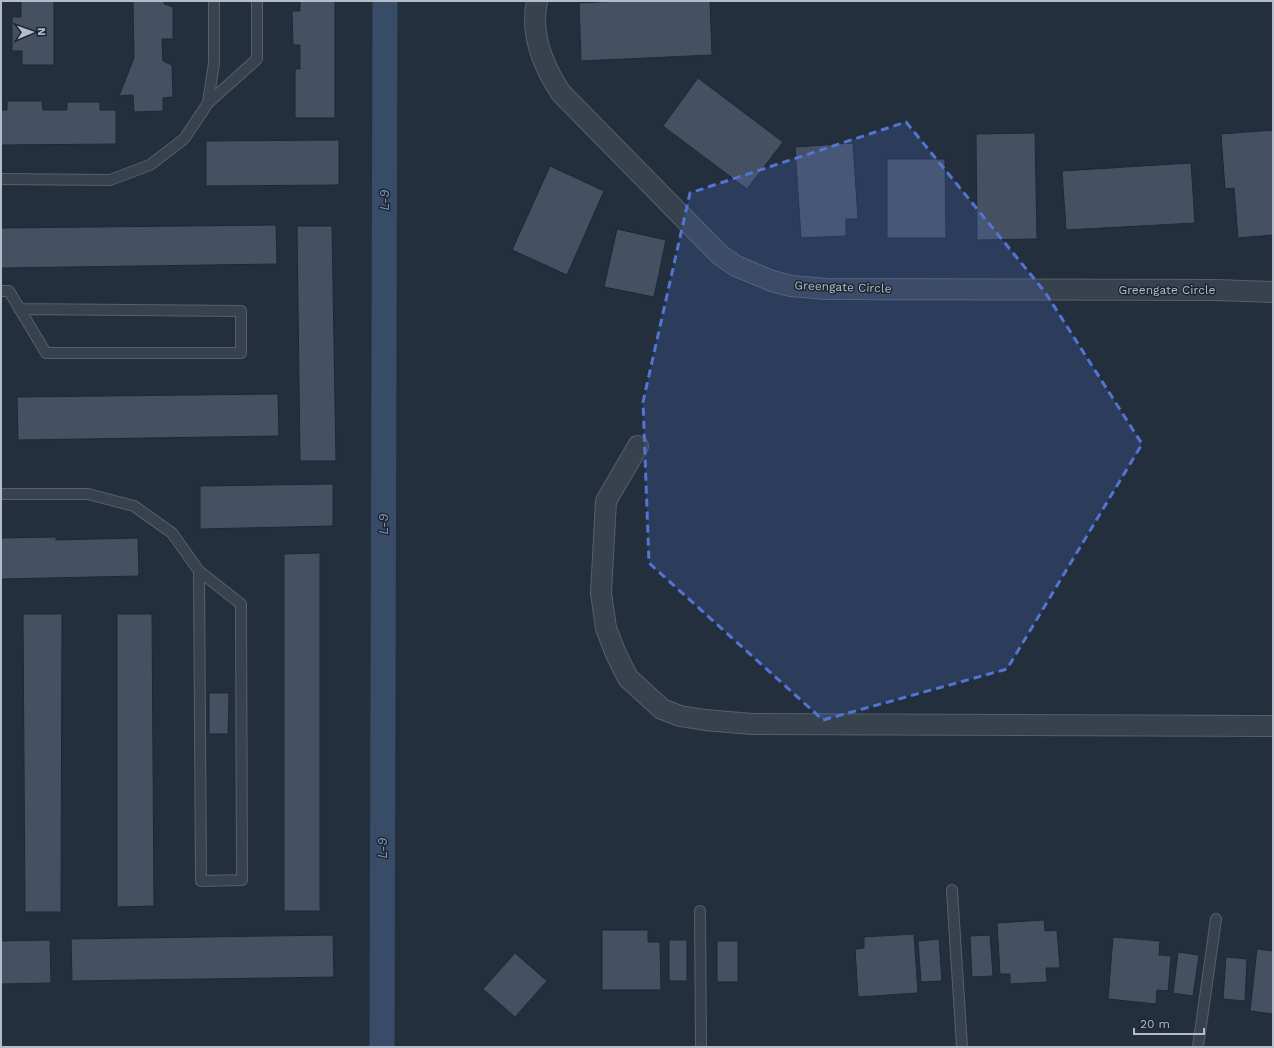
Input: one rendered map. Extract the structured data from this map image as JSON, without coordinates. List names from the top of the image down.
{
  "streets": {
    "street": ["Greengate Circle"]
  },
  "water": ["L-9"],
  "scale_bar": "20 m",
  "north": "right"
}
